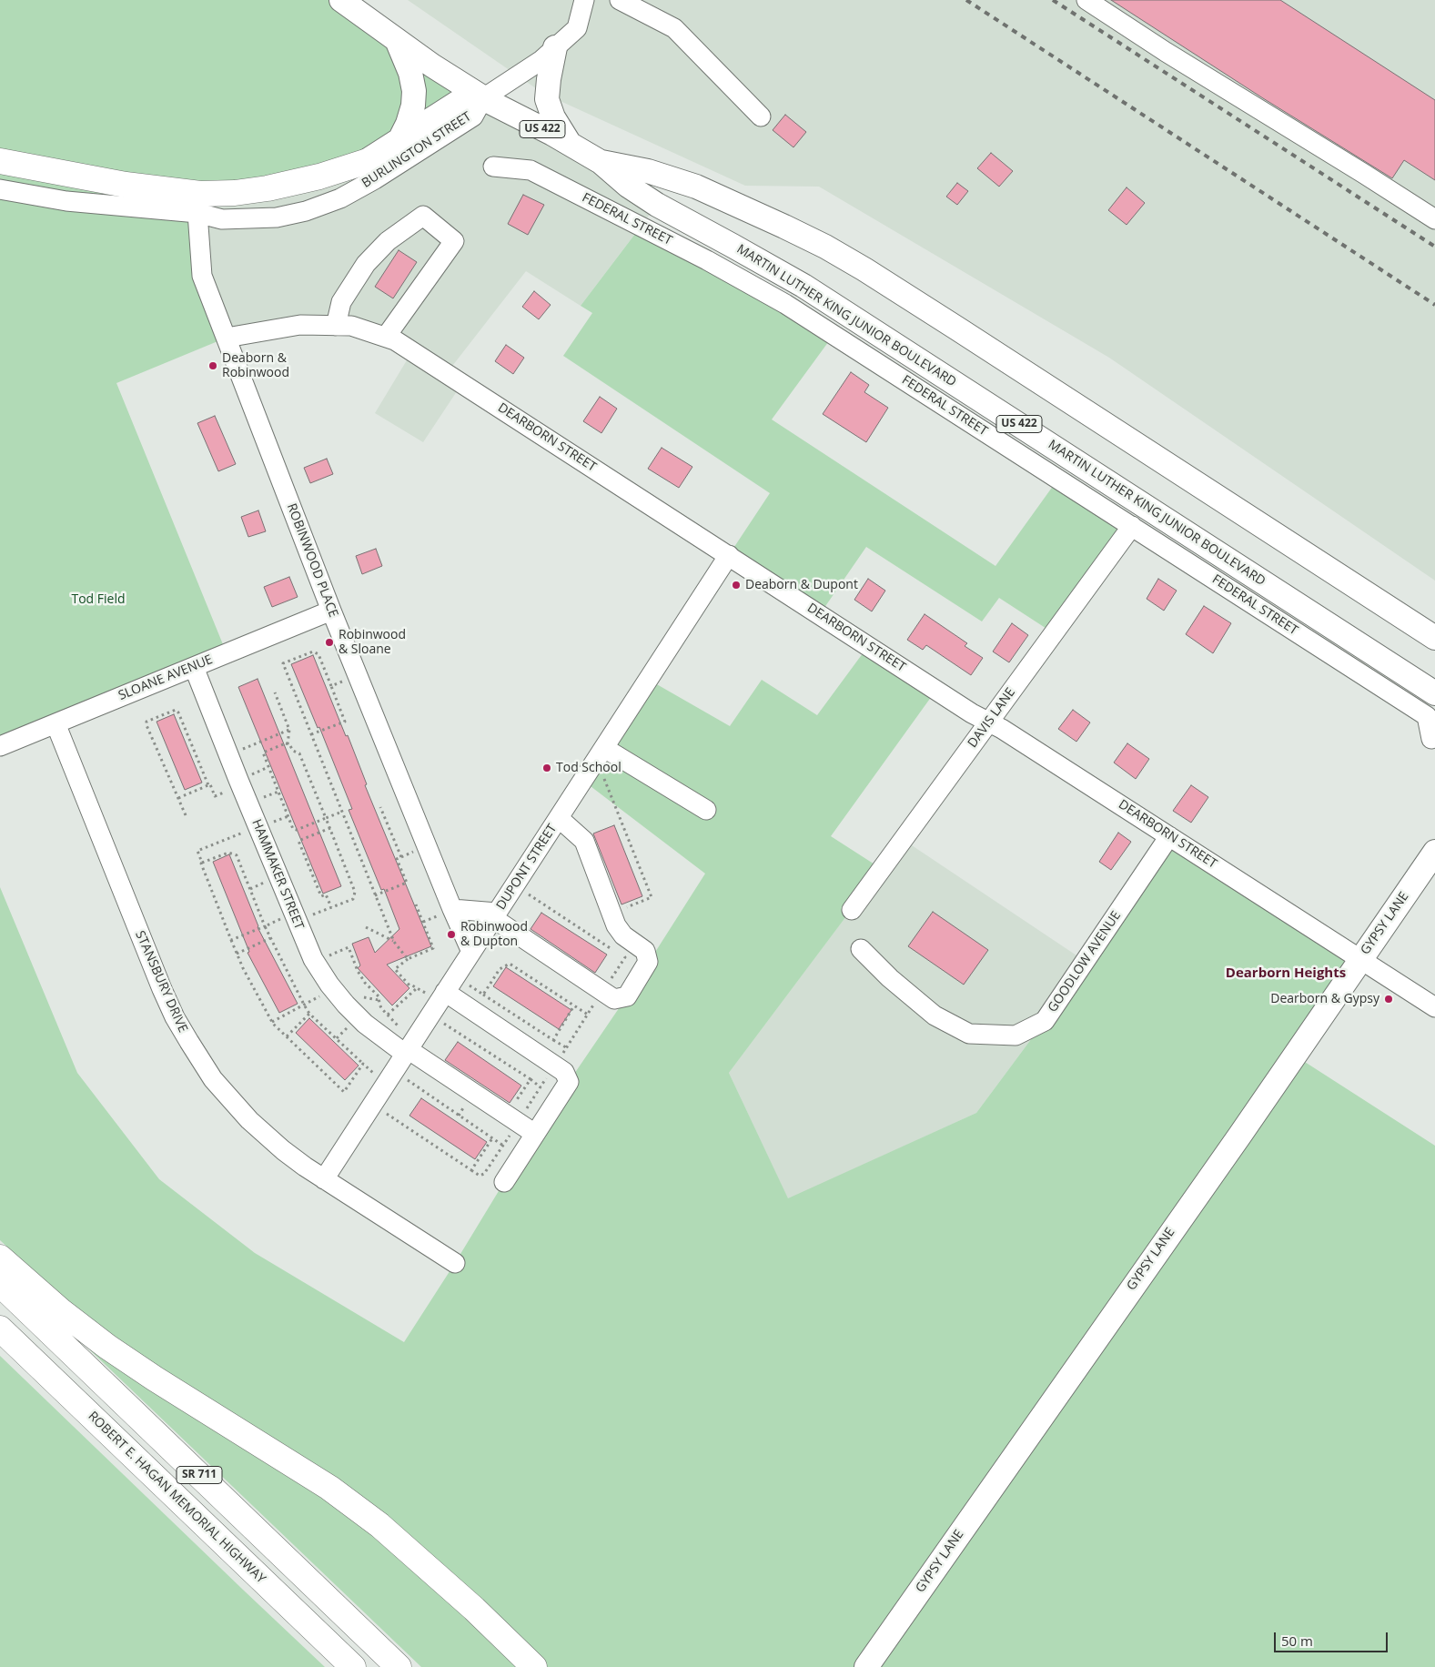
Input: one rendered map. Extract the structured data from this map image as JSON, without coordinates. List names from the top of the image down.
{
  "streets": {
    "highway": ["SR 711", "ROBERT E. HAGAN MEMORIAL HIGHWAY"],
    "main road": [
      "US 422",
      "BURLINGTON STREET",
      "MARTIN LUTHER KING JUNIOR BOULEVARD",
      "GYPSY LANE"
    ],
    "street": [
      "FEDERAL STREET",
      "DEARBORN STREET",
      "ROBINWOOD PLACE",
      "SLOANE AVENUE",
      "DAVIS LANE",
      "DUPONT STREET",
      "HAMMAKER STREET",
      "GOODLOW AVENUE",
      "STANSBURY DRIVE"
    ]
  },
  "crossings": [
    ["BURLINGTON STREET", "MARTIN LUTHER KING JUNIOR BOULEVARD"],
    ["FEDERAL STREET", "DAVIS LANE"],
    ["DEARBORN STREET", "ROBINWOOD PLACE"],
    ["DEARBORN STREET", "DAVIS LANE"],
    ["DEARBORN STREET", "DUPONT STREET"],
    ["DEARBORN STREET", "GYPSY LANE"],
    ["DEARBORN STREET", "GOODLOW AVENUE"],
    ["ROBINWOOD PLACE", "SLOANE AVENUE"],
    ["ROBINWOOD PLACE", "DUPONT STREET"],
    ["SLOANE AVENUE", "HAMMAKER STREET"],
    ["SLOANE AVENUE", "STANSBURY DRIVE"],
    ["DUPONT STREET", "HAMMAKER STREET"],
    ["DUPONT STREET", "STANSBURY DRIVE"]
  ],
  "districts": ["Dearborn Heights"],
  "parks": ["Tod Field"],
  "places": [
    "Deaborn & Robinwood",
    "Deaborn & Dupont",
    "Robinwood & Sloane",
    "Tod School",
    "Robinwood & Dupton",
    "Dearborn & Gypsy"
  ],
  "scale_bar": "50 m"
}
